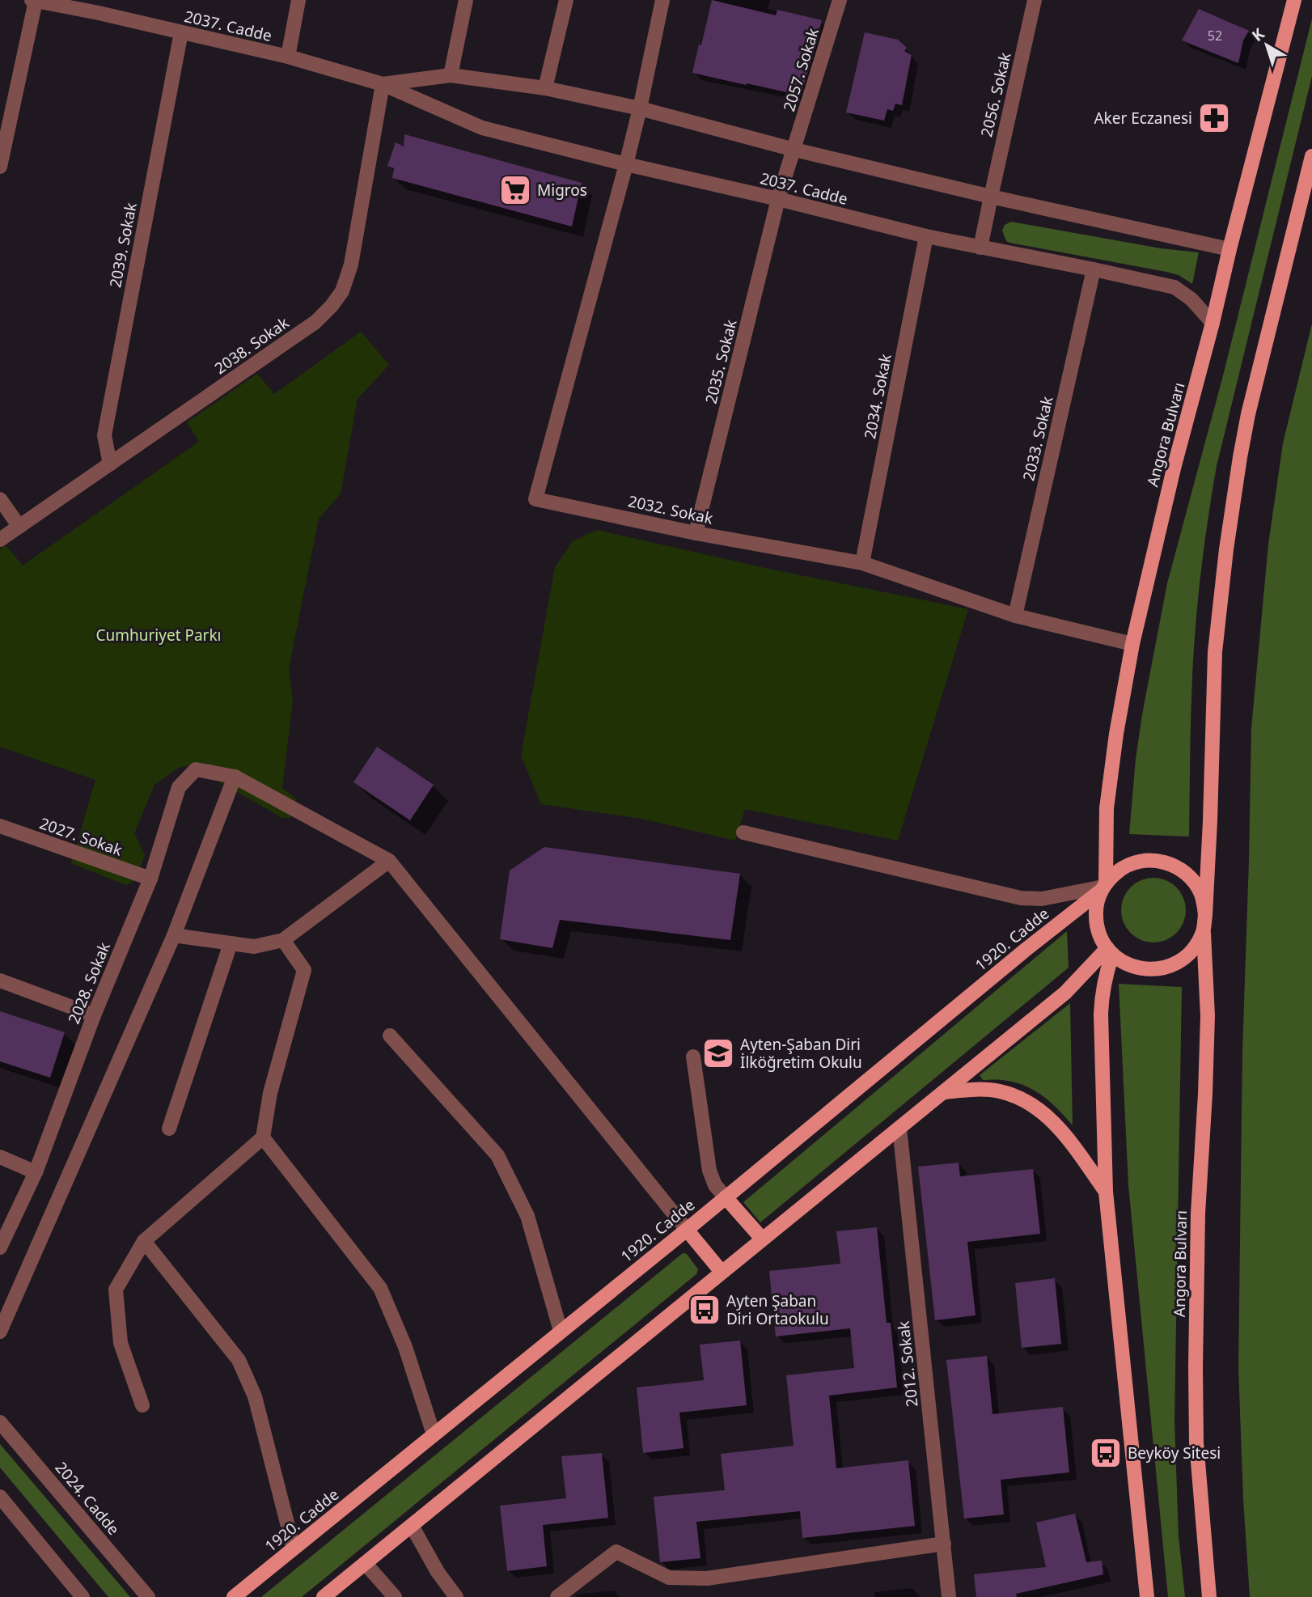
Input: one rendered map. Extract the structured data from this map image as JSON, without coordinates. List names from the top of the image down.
{
  "streets": {
    "main road": ["Angora Bulvarı", "1920. Cadde"],
    "street": [
      "2037. Cadde",
      "2057. Sokak",
      "2056. Sokak",
      "2039. Sokak",
      "2038. Sokak",
      "2035. Sokak",
      "2034. Sokak",
      "2033. Sokak",
      "2032. Sokak",
      "2027. Sokak",
      "2028. Sokak",
      "2012. Sokak",
      "2024. Cadde"
    ]
  },
  "crossings": [
    ["2037. Cadde", "2057. Sokak"],
    ["2037. Cadde", "2056. Sokak"],
    ["2037. Cadde", "2039. Sokak"],
    ["2037. Cadde", "2038. Sokak"],
    ["2037. Cadde", "2035. Sokak"],
    ["2037. Cadde", "2034. Sokak"],
    ["2037. Cadde", "Angora Bulvarı"],
    ["2037. Cadde", "2033. Sokak"],
    ["2037. Cadde", "2032. Sokak"],
    ["2057. Sokak", "2035. Sokak"],
    ["2039. Sokak", "2038. Sokak"],
    ["2035. Sokak", "2032. Sokak"],
    ["2034. Sokak", "2032. Sokak"],
    ["Angora Bulvarı", "2032. Sokak"],
    ["Angora Bulvarı", "1920. Cadde"],
    ["2033. Sokak", "2032. Sokak"],
    ["2027. Sokak", "2028. Sokak"]
  ],
  "parks": ["Cumhuriyet Parkı"],
  "places": {
    "pharmacy": ["Aker Eczanesi"],
    "supermarket": ["Migros"],
    "school or university": ["Ayten-Şaban Diri İlköğretim Okulu"],
    "bus stop": ["Ayten Şaban Diri Ortaokulu", "Beyköy Sitesi"]
  },
  "house_numbers": ["52"],
  "north": "top left"
}
